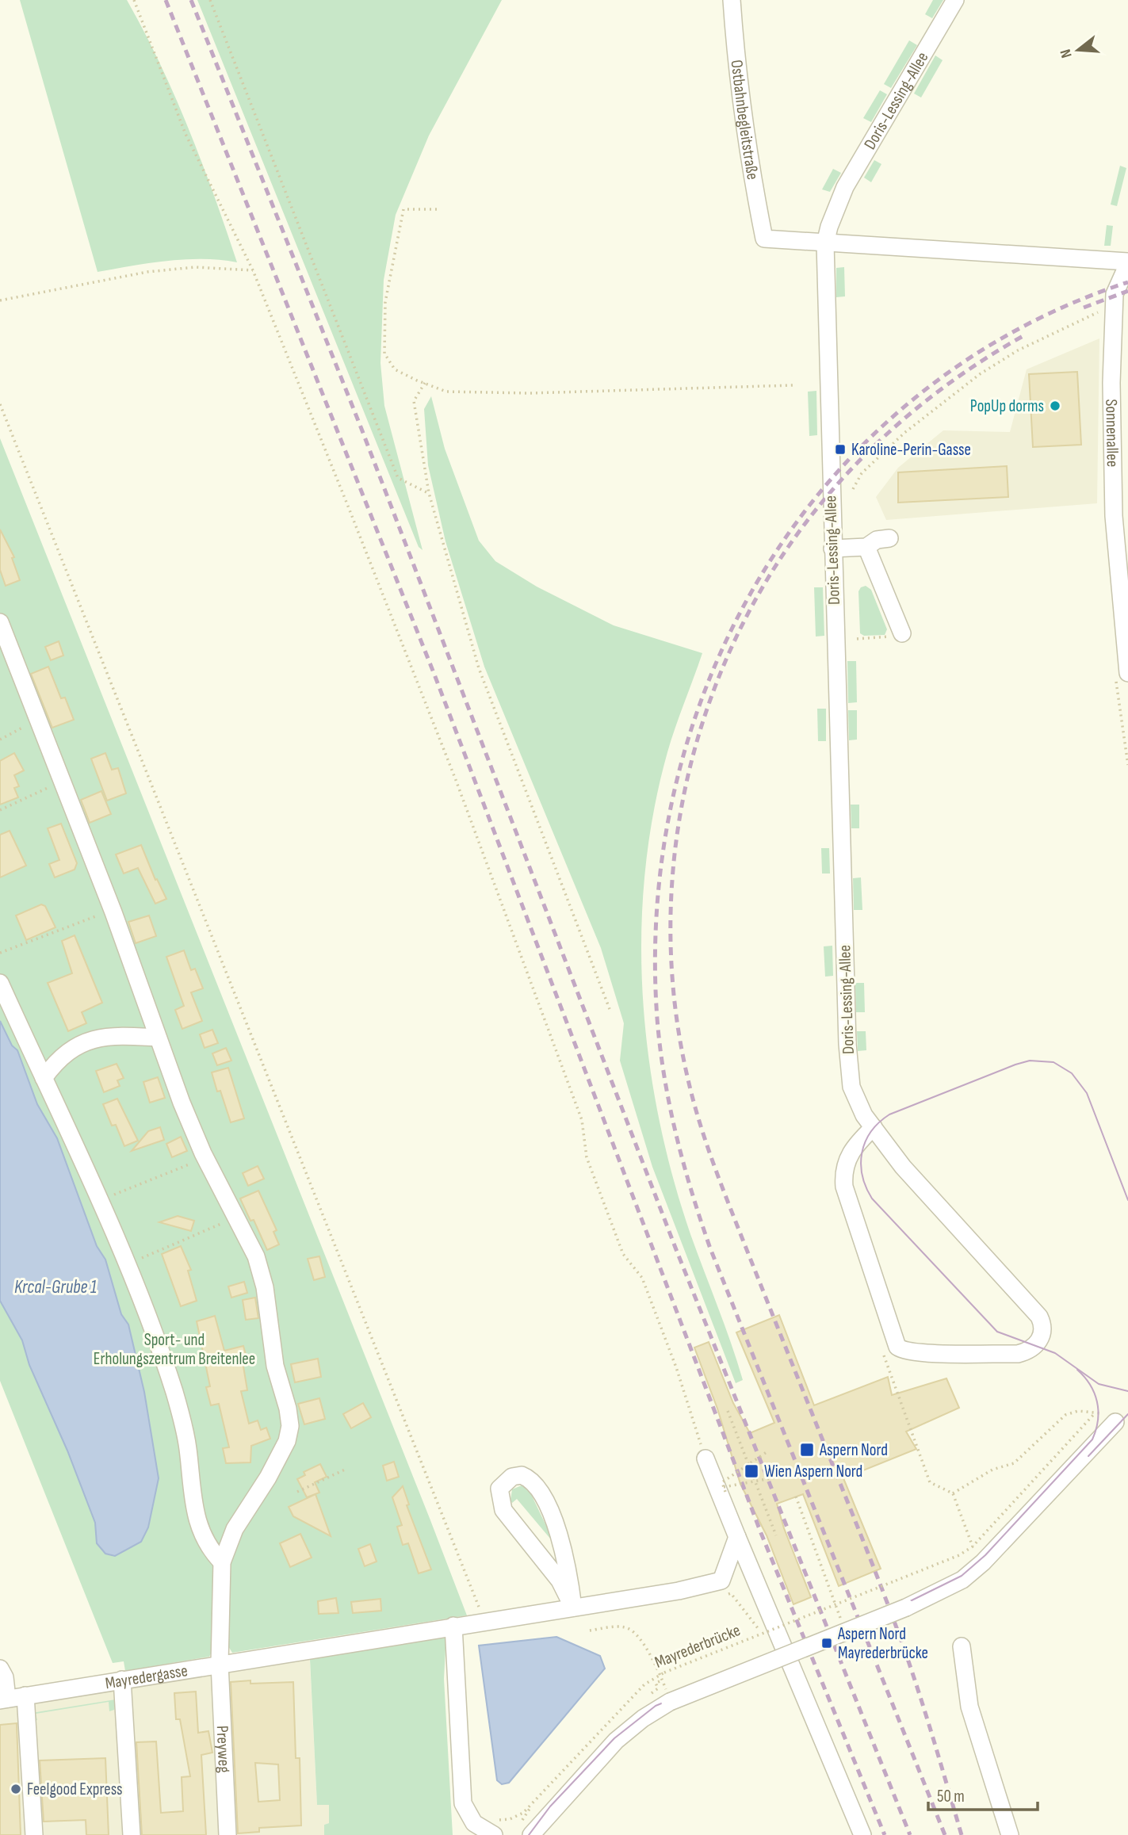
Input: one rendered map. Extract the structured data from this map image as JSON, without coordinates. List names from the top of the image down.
{
  "streets": {
    "street": [
      "Doris-Lessing-Allee",
      "Ostbahnbegleitstraße",
      "Sonnenallee",
      "Mayredergasse",
      "Preyweg"
    ],
    "path": ["Mayrederbrücke"]
  },
  "crossings": [
    ["Doris-Lessing-Allee", "Ostbahnbegleitstraße"],
    ["Mayredergasse", "Preyweg"]
  ],
  "water": ["Krcal-Grube 1"],
  "parks": ["Sport- und Erholungszentrum Breitenlee"],
  "places": {
    "other": ["PopUp dorms", "Feelgood Express"],
    "transit": [
      "Karoline-Perin-Gasse",
      "Aspern Nord",
      "Wien Aspern Nord",
      "Aspern Nord Mayrederbrücke"
    ]
  },
  "scale_bar": "50 m",
  "north": "left"
}
